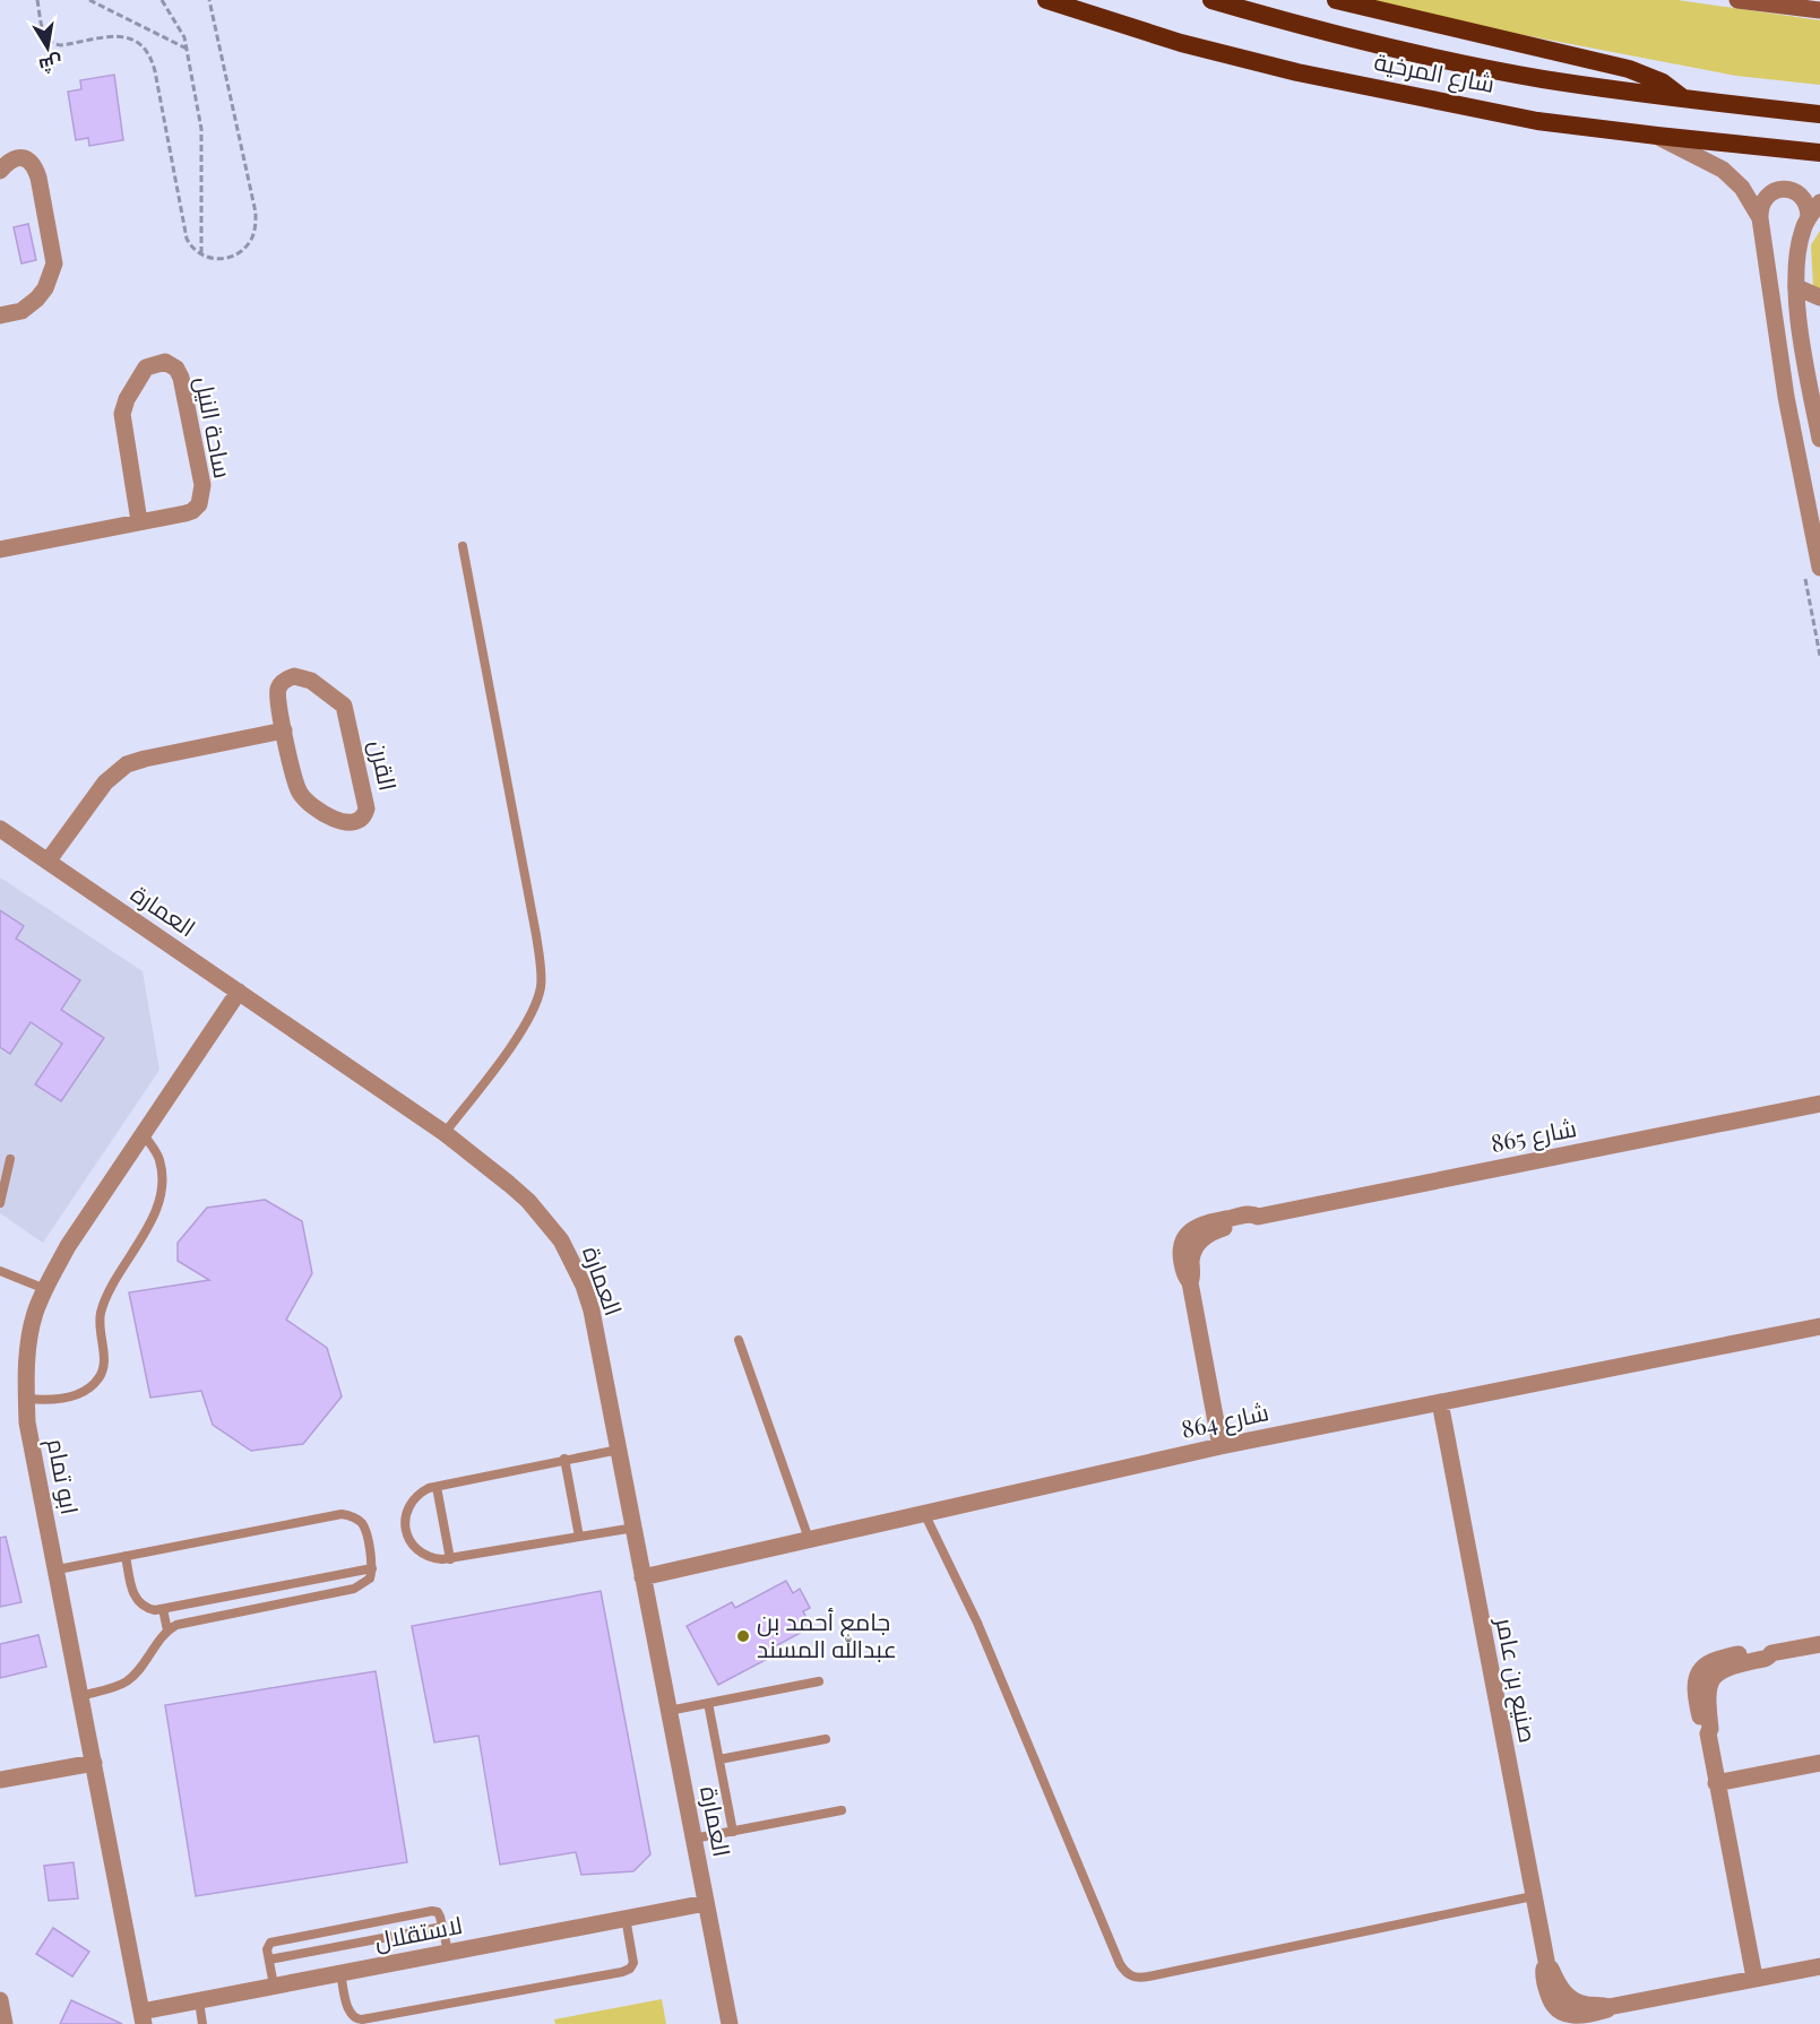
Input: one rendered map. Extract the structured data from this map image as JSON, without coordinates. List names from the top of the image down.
{
  "streets": {
    "highway": ["شارع المرخية"],
    "street": [
      "ساحة النيل",
      "القرن",
      "العمارة",
      "شارع 865",
      "شارع 864",
      "ابو تمام",
      "صنيع بن عامر",
      "لاستقلال"
    ]
  },
  "crossings": [
    ["العمارة", "شارع 864"],
    ["العمارة", "ابو تمام"],
    ["العمارة", "لاستقلال"],
    ["شارع 865", "شارع 864"],
    ["شارع 864", "صنيع بن عامر"],
    ["ابو تمام", "لاستقلال"]
  ],
  "places": ["جامع أحمد بن عبدالله المسند"],
  "north": "bottom"
}
